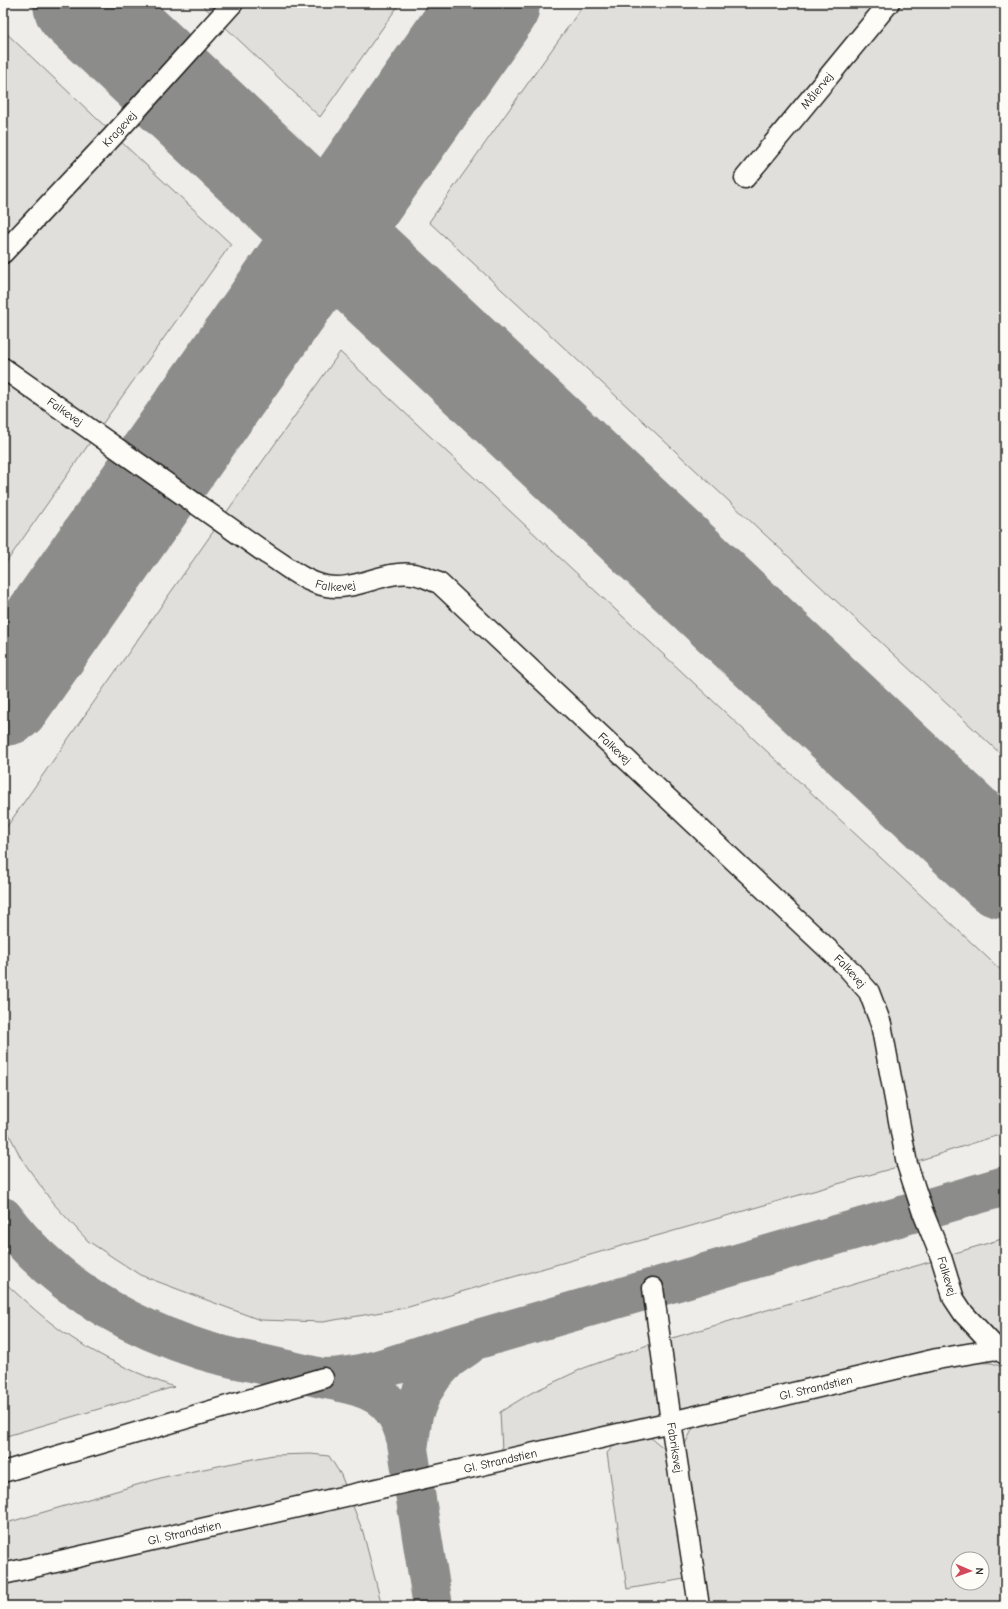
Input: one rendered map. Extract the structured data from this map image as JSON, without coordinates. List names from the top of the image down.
{
  "streets": {
    "lane": [
      "Målervej",
      "Kragevej",
      "Falkevej",
      "Gl. Strandstien",
      "Fabriksvej"
    ]
  },
  "crossings": [
    ["Falkevej", "Gl. Strandstien"],
    ["Gl. Strandstien", "Fabriksvej"]
  ],
  "north": "right"
}
